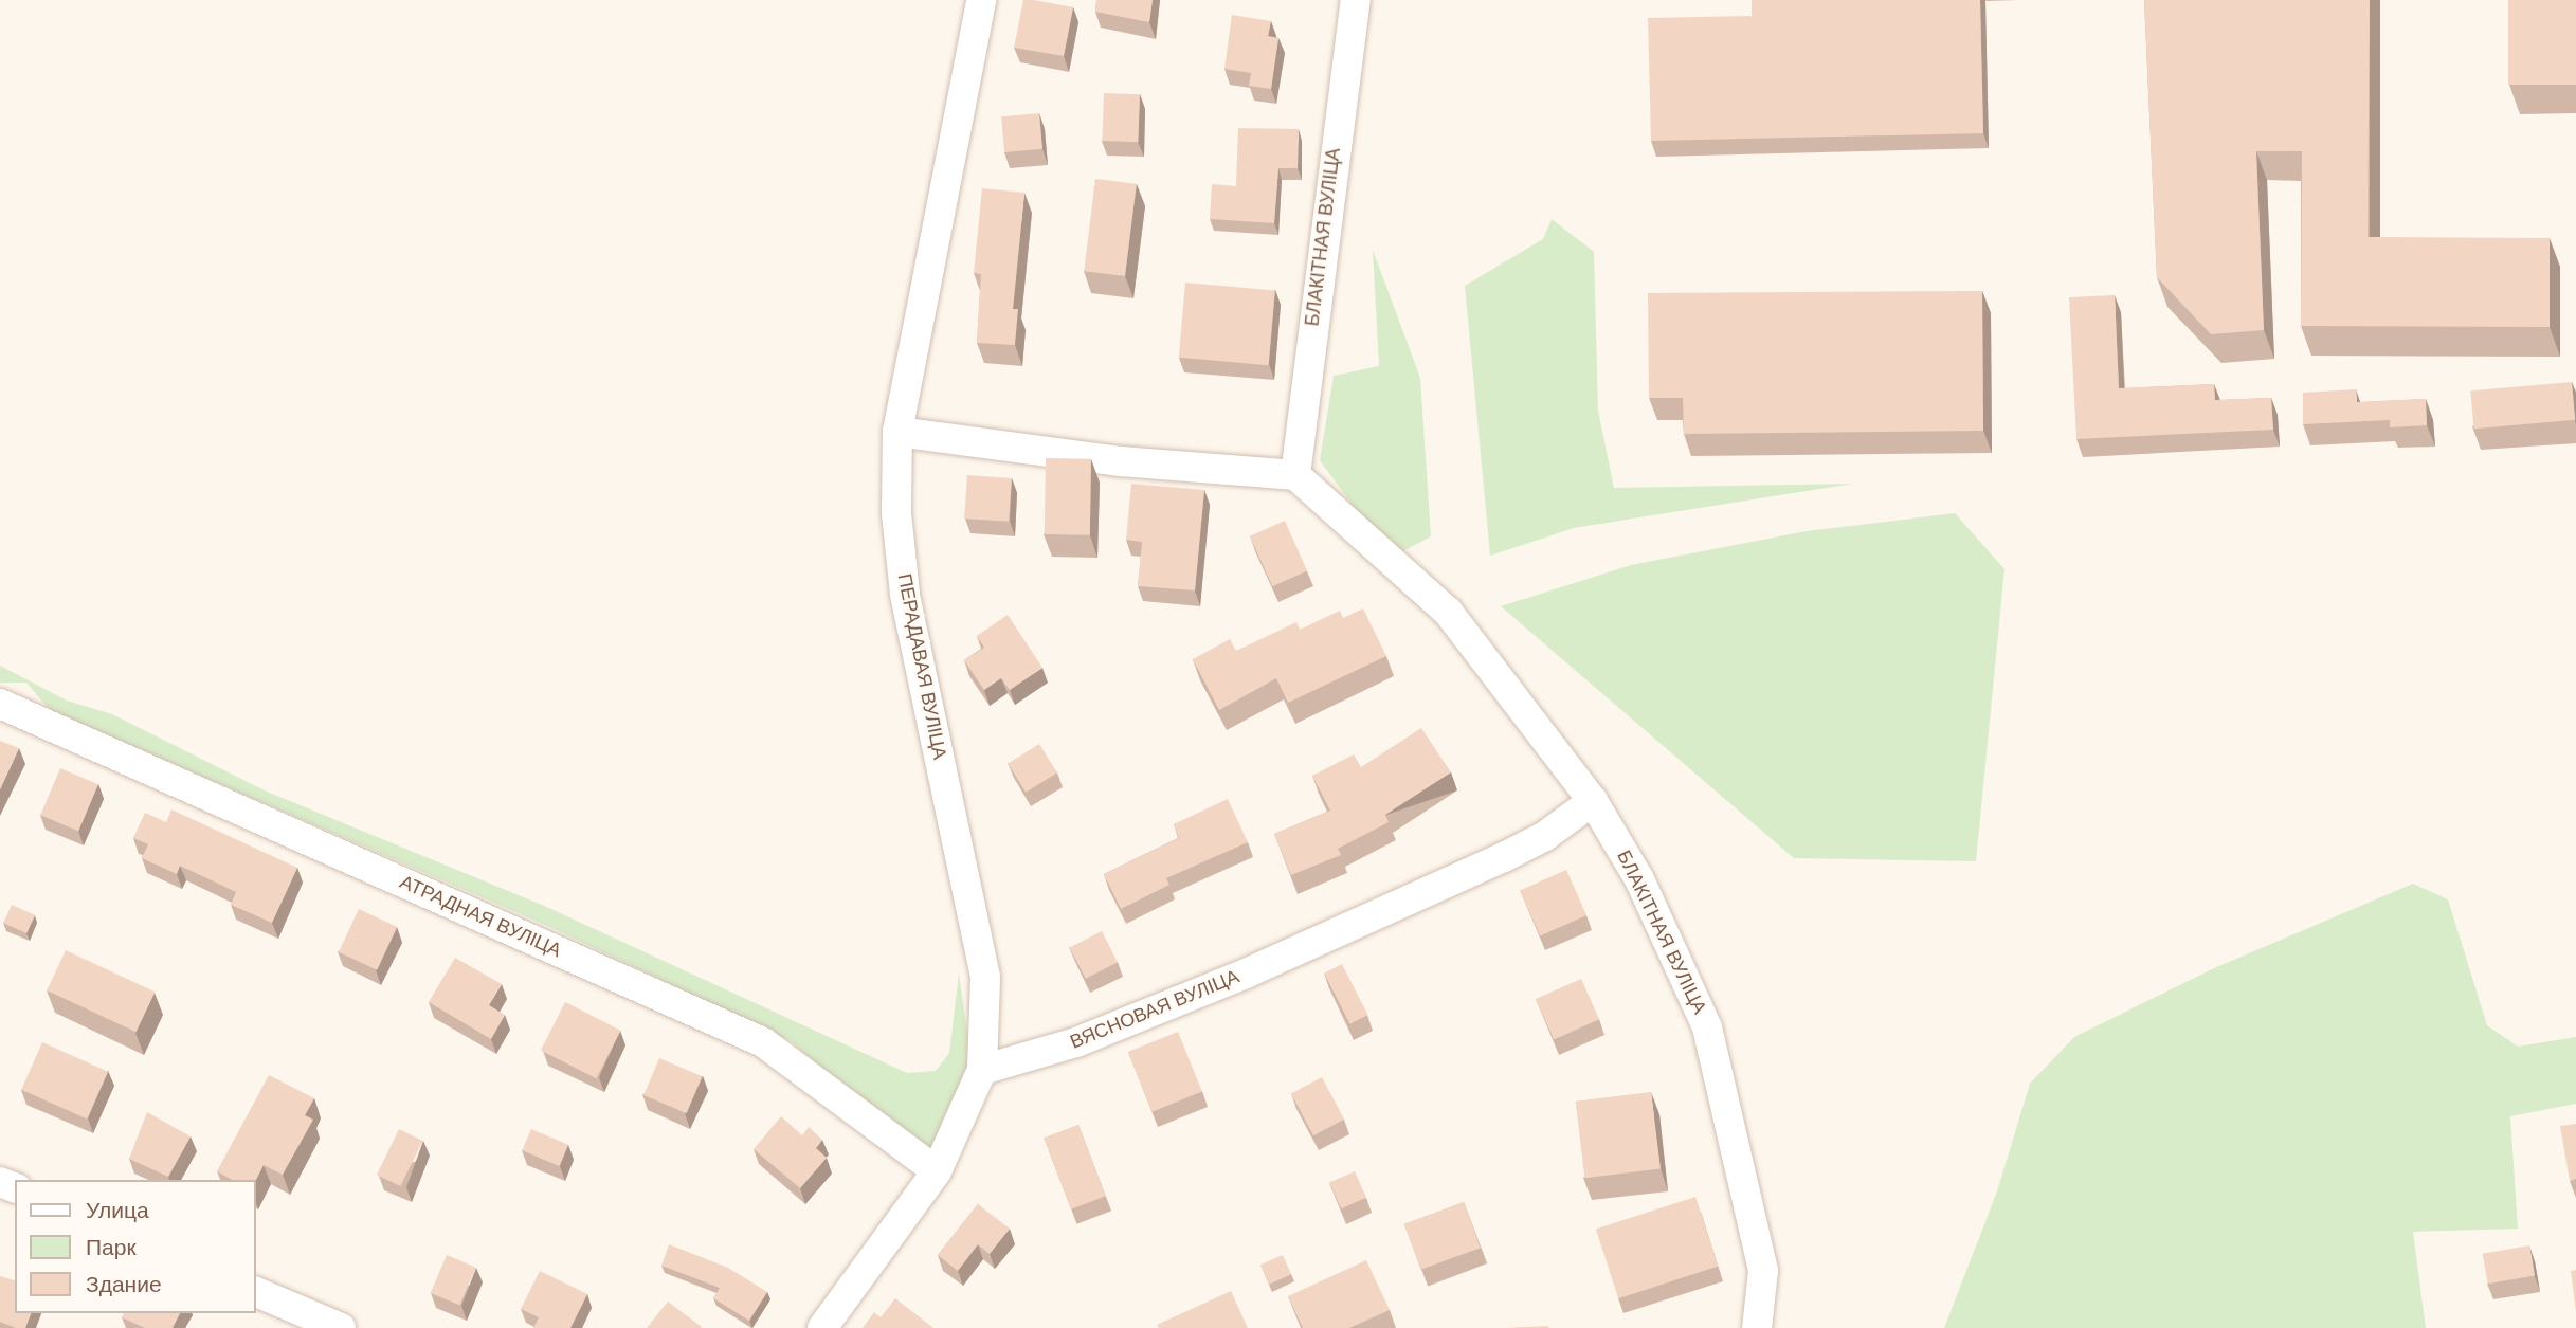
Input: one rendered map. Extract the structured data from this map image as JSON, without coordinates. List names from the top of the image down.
{
  "streets": {
    "street": [
      "БЛАКІТНАЯ ВУЛІЦА",
      "ПЕРАДАВАЯ ВУЛІЦА",
      "АТРАДНАЯ ВУЛІЦА",
      "ВЯСНОВАЯ ВУЛІЦА"
    ]
  },
  "crossings": [
    ["БЛАКІТНАЯ ВУЛІЦА", "ВЯСНОВАЯ ВУЛІЦА"],
    ["ПЕРАДАВАЯ ВУЛІЦА", "ВЯСНОВАЯ ВУЛІЦА"]
  ],
  "legend": ["Улица", "Парк", "Здание"]
}
